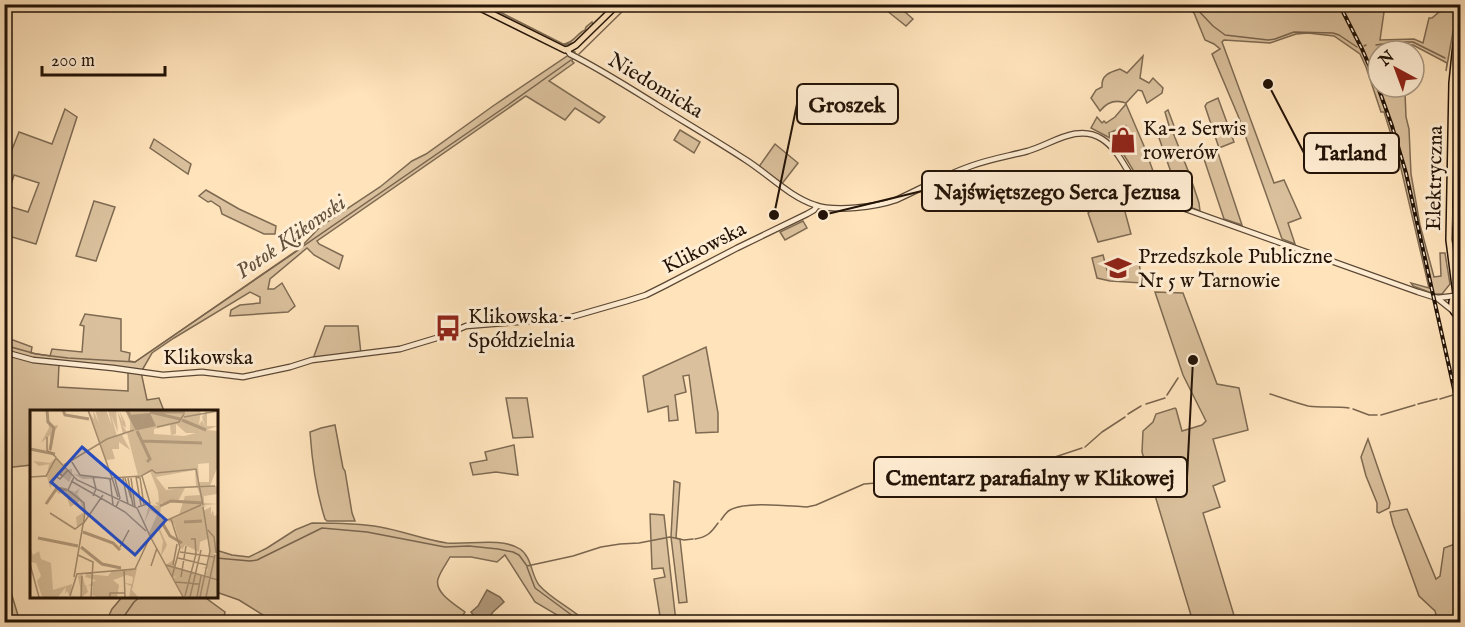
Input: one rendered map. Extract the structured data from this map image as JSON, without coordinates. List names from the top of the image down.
{
  "streets": {
    "main road": ["Niedomicka", "Elektryczna"],
    "street": ["Klikowska"]
  },
  "crossings": [
    ["Niedomicka", "Klikowska"]
  ],
  "water": ["Potok Klikowski"],
  "places": {
    "other": [
      "Tarland",
      "Groszek",
      "Najświętszego Serca Jezusa",
      "Cmentarz parafialny w Klikowej"
    ],
    "shop": ["Ka-2 Serwis rowerów"],
    "school or university": ["Przedszkole Publiczne Nr 5 w Tarnowie"],
    "bus stop": ["Klikowska - Spółdzielnia"]
  },
  "scale_bar": "200 m",
  "north": "top left"
}
